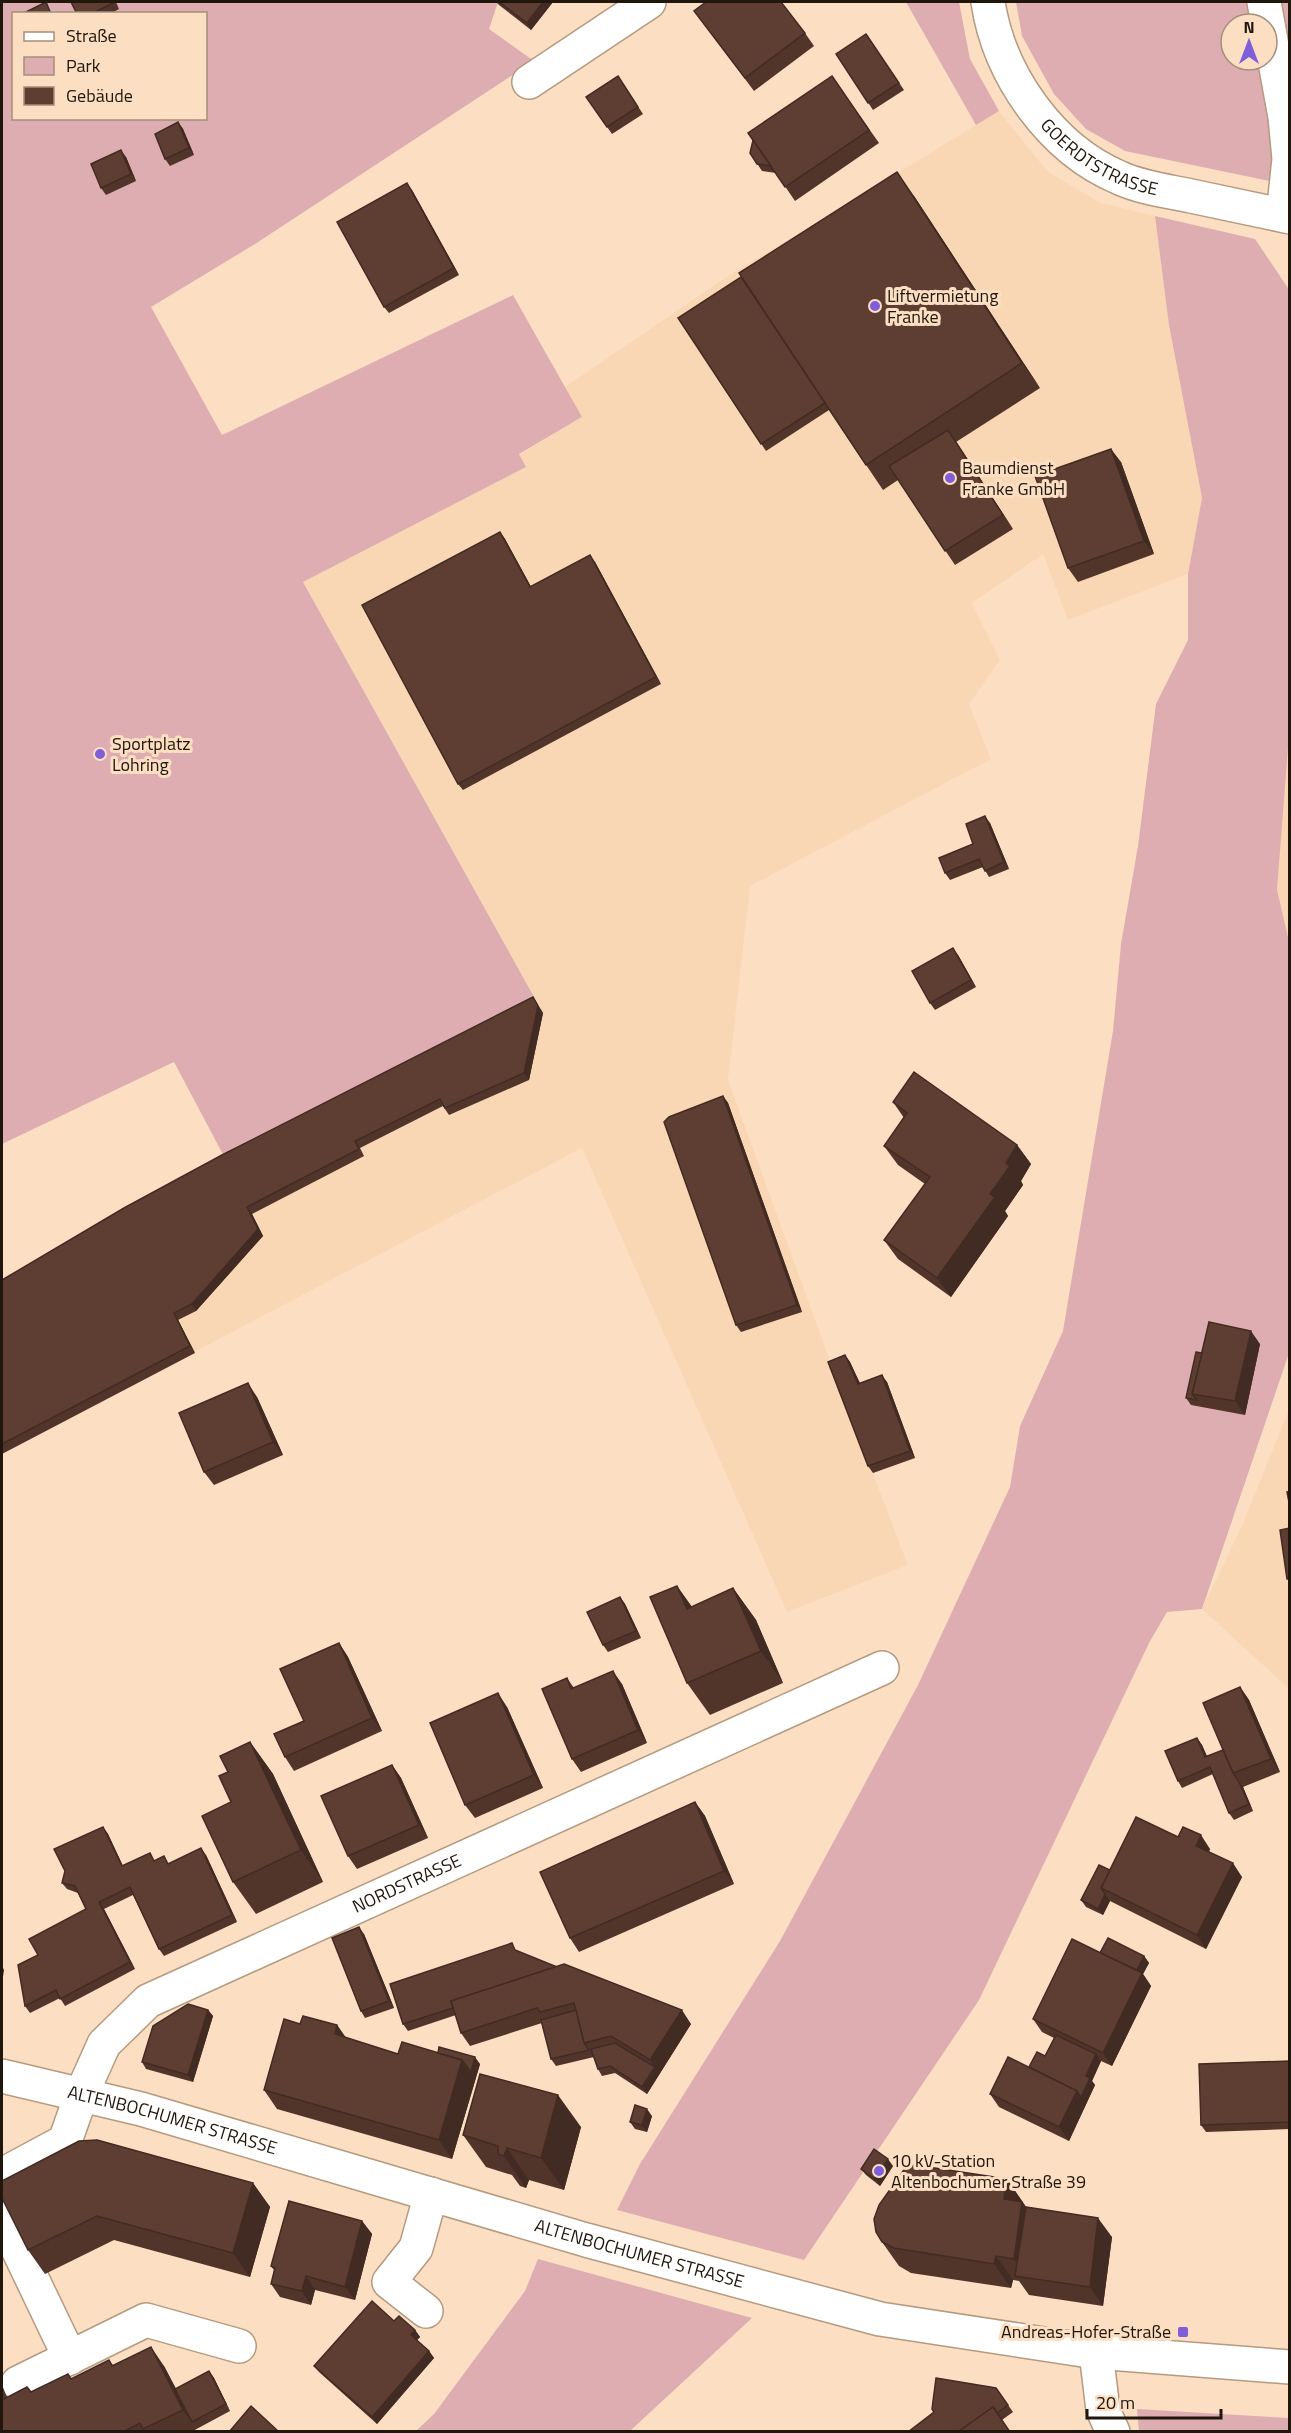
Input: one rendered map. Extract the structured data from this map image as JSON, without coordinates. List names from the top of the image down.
{
  "streets": {
    "street": ["GOERDTSTRASSE", "NORDSTRASSE", "ALTENBOCHUMER STRASSE"]
  },
  "crossings": [
    ["NORDSTRASSE", "ALTENBOCHUMER STRASSE"]
  ],
  "places": {
    "other": [
      "Liftvermietung Franke",
      "Baumdienst Franke GmbH",
      "Sportplatz Lohring",
      "10 kV-Station Altenbochumer Straße 39"
    ],
    "transit": ["Andreas-Hofer-Straße"]
  },
  "legend": ["Straße", "Park", "Gebäude"],
  "scale_bar": "20 m",
  "north": "top"
}
